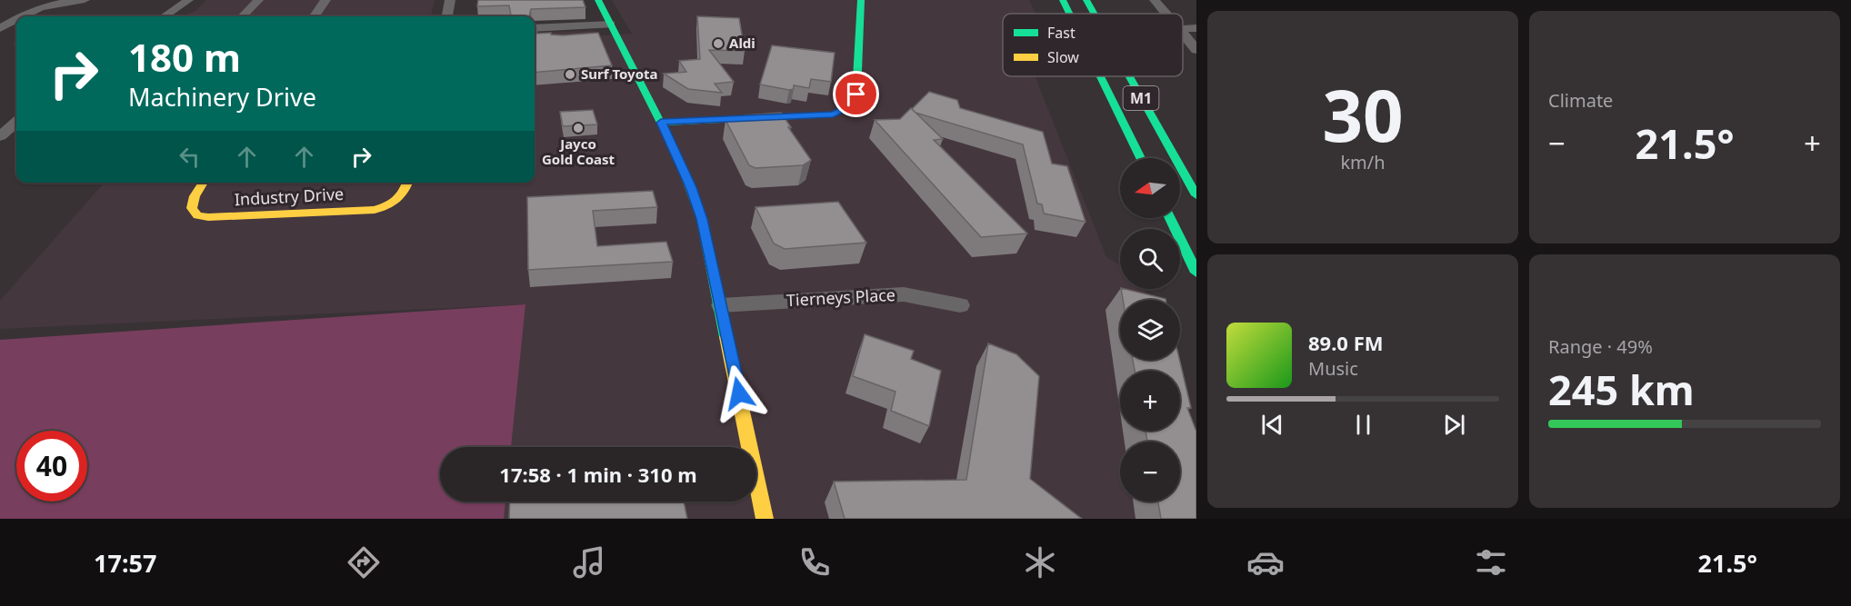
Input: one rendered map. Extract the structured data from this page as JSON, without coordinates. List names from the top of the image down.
{
  "streets": {
    "main road": ["M1", "Industry Drive"],
    "street": ["Tierneys Place"]
  },
  "places": ["Aldi", "Surf Toyota", "Jayco Gold Coast"],
  "legend": ["Fast", "Slow"],
  "north": "left",
  "page": {
    "tile": [
      ["30", "km/h"],
      "Climate",
      ["Range · 49%", "245 km"]
    ],
    "turn": ["180 m", "Machinery Drive"],
    "heat": ["−", "21.5°", "+"],
    "map_buttons": ["+", "−"],
    "song": ["89.0 FM", "Music"],
    "limit": "40",
    "trip": "17:58 · 1 min · 310 m",
    "tabs": ["17:57", "21.5°"]
  }
}
